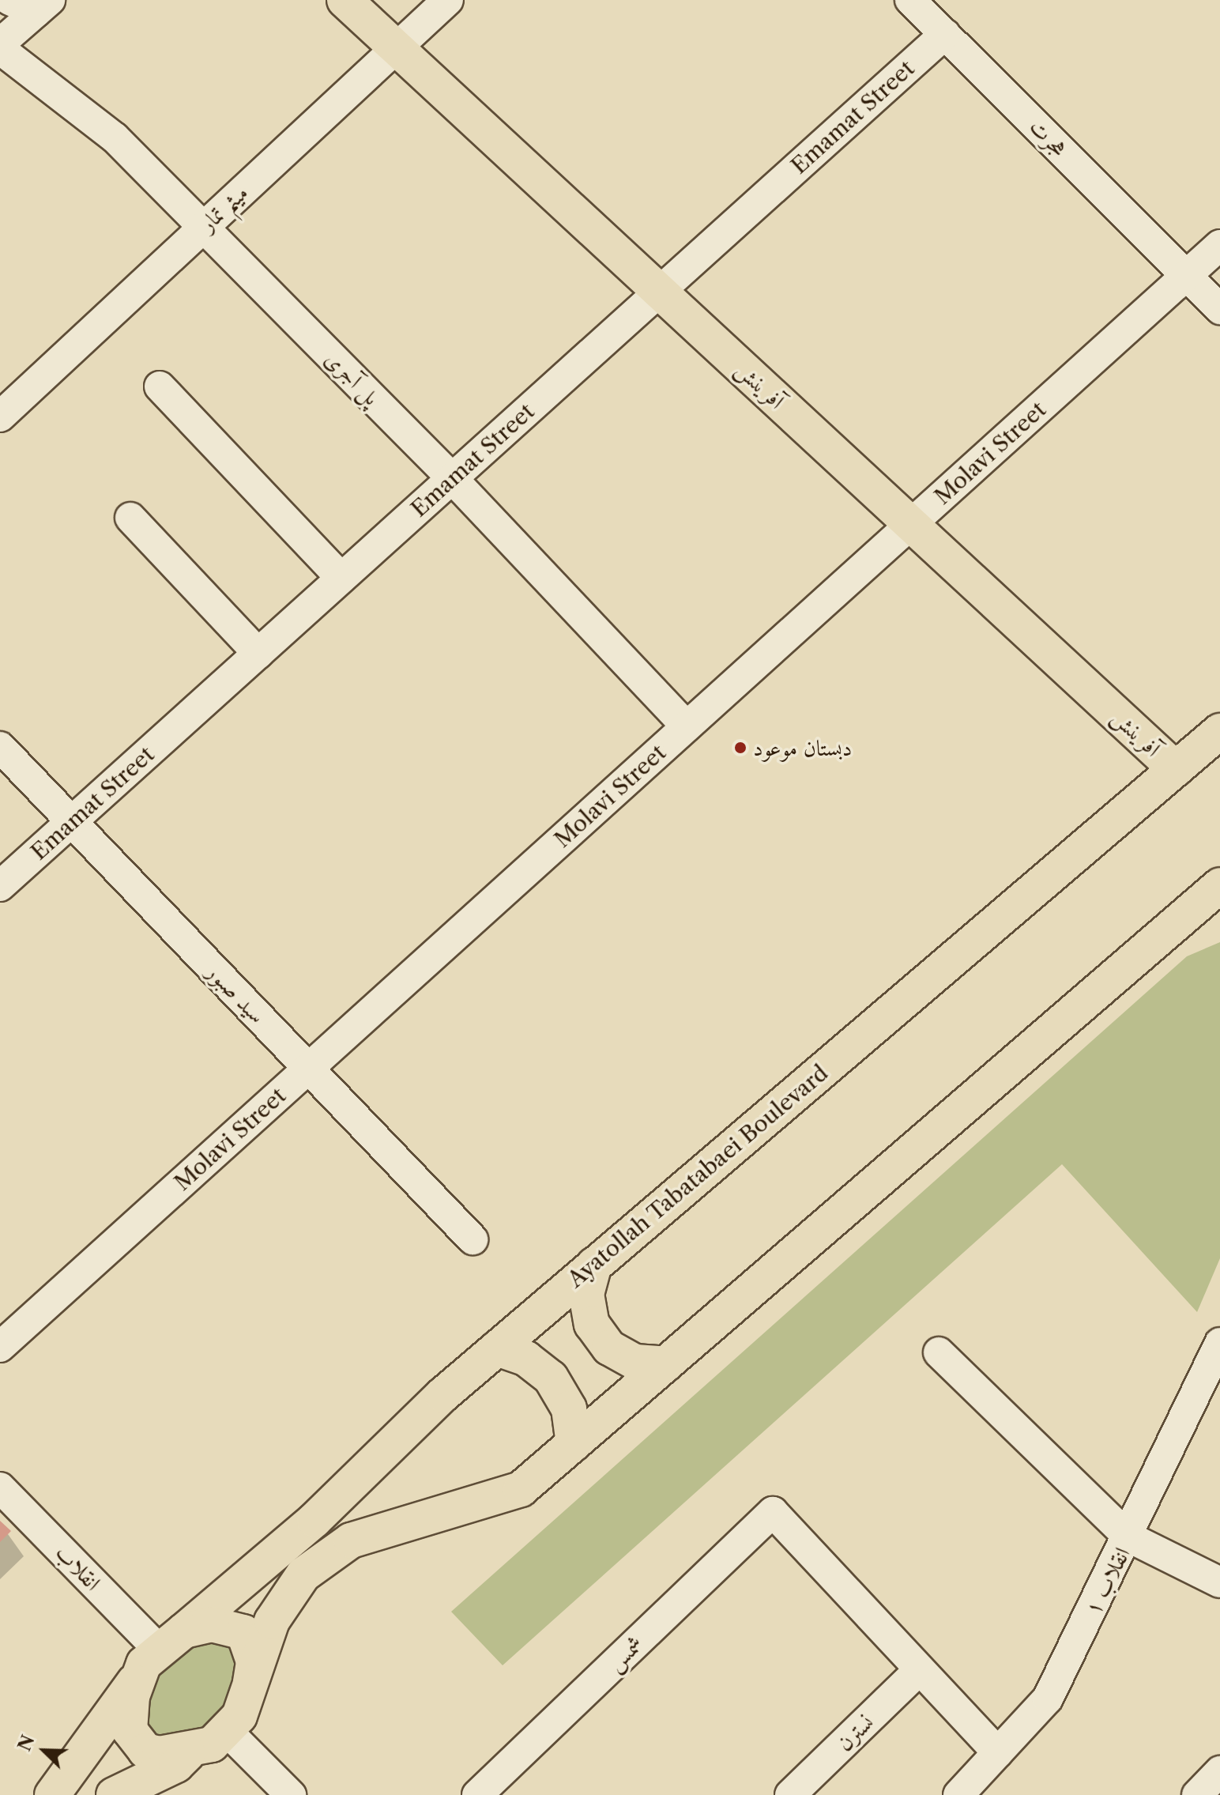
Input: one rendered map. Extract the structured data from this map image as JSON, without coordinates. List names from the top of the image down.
{
  "streets": {
    "main road": ["آفرینش", "Ayatollah Tabatabaei Boulevard"],
    "street": [
      "Emamat Street",
      "هجرت",
      "میثم تمار",
      "پل آجری",
      "Molavi Street",
      "سید صبور",
      "انقلاب",
      "انقلاب ۱",
      "شمس",
      "نسترن"
    ]
  },
  "crossings": [
    ["Emamat Street", "هجرت"],
    ["Emamat Street", "پل آجری"],
    ["Emamat Street", "آفرینش"],
    ["Emamat Street", "سید صبور"],
    ["هجرت", "Molavi Street"],
    ["میثم تمار", "پل آجری"],
    ["میثم تمار", "آفرینش"],
    ["پل آجری", "Molavi Street"],
    ["آفرینش", "Molavi Street"],
    ["آفرینش", "Ayatollah Tabatabaei Boulevard"],
    ["Molavi Street", "سید صبور"],
    ["Ayatollah Tabatabaei Boulevard", "انقلاب"],
    ["شمس", "نسترن"]
  ],
  "places": ["دبستان موعود"],
  "north": "top left"
}
